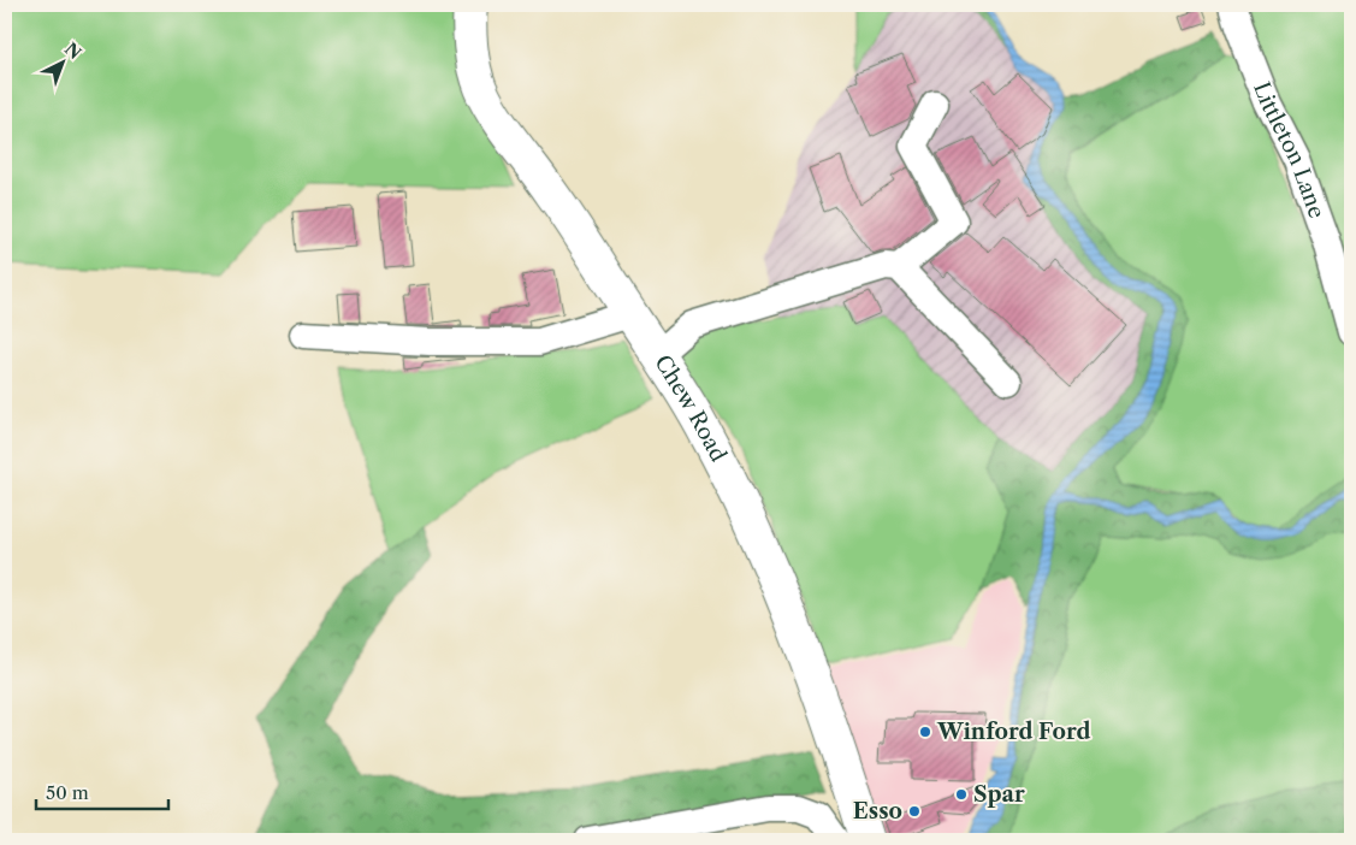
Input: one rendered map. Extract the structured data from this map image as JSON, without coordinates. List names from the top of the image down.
{
  "streets": {
    "main road": ["Chew Road"],
    "street": ["Littleton Lane"]
  },
  "places": ["Winford Ford", "Spar", "Esso"],
  "scale_bar": "50 m",
  "north": "top right"
}
